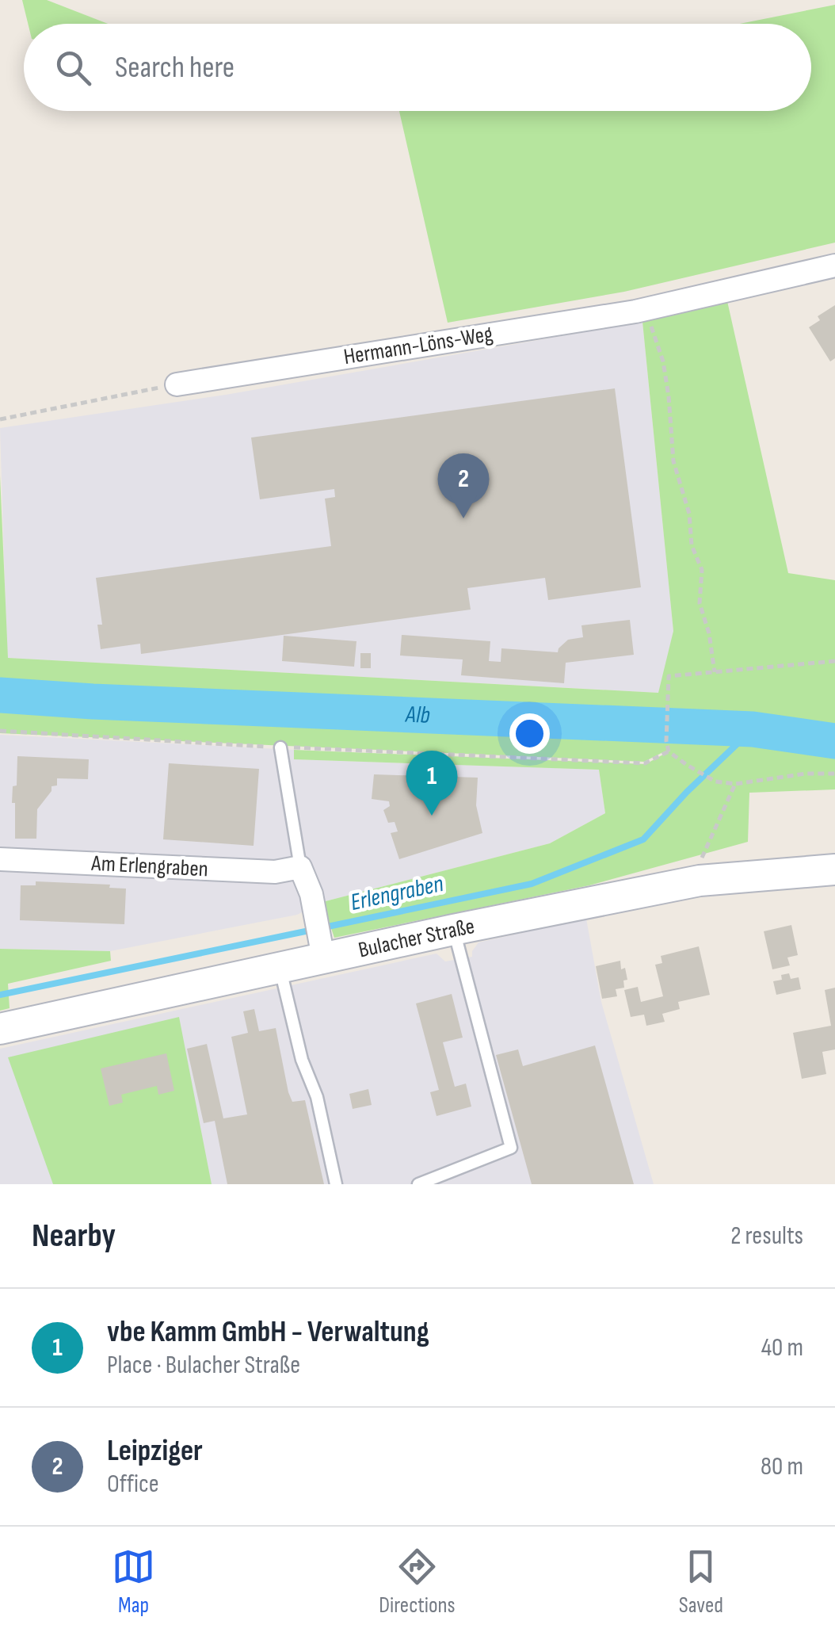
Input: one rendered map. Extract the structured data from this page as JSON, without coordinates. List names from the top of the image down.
{
  "streets": {
    "street": ["Hermann-Löns-Weg", "Am Erlengraben", "Bulacher Straße"]
  },
  "water": ["Alb", "Erlengraben"],
  "page": {
    "search": "Search here",
    "pins": ["2", "1"],
    "heading": ["Nearby", "2 results"],
    "list": [
      {
        "mark": "1",
        "name": "vbe Kamm GmbH - Verwaltung",
        "note": "Place · Bulacher Straße",
        "value": "40 m"
      },
      {
        "mark": "2",
        "name": "Leipziger",
        "note": "Office",
        "value": "80 m"
      }
    ],
    "nav": ["Map", "Directions", "Saved"]
  }
}
